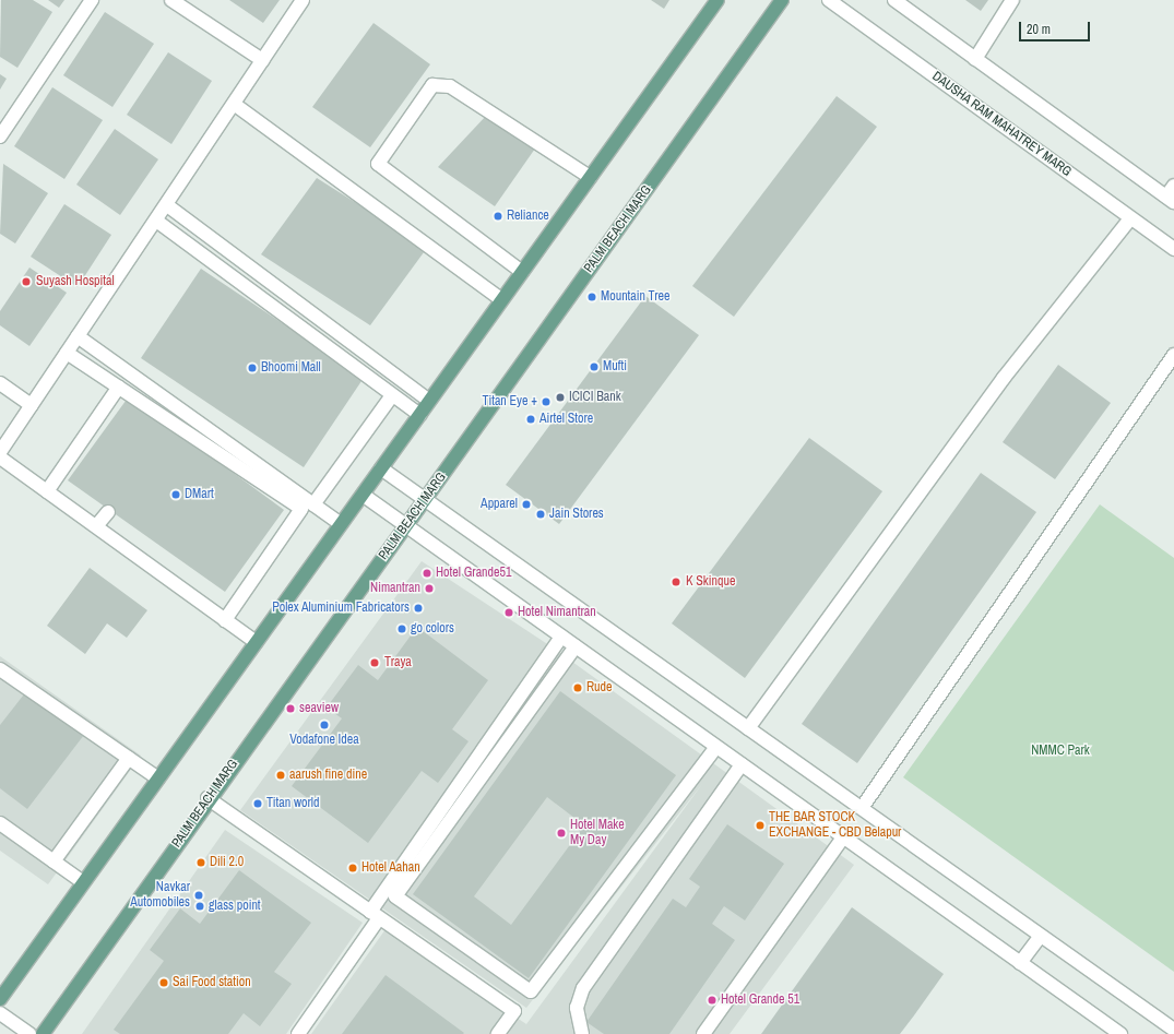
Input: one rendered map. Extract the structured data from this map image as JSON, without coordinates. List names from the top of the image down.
{
  "streets": {
    "main road": ["PALM BEACH MARG"],
    "street": ["DAUSHA RAM MAHATREY MARG"]
  },
  "parks": ["NMMC Park"],
  "places": [
    "Reliance",
    "Suyash Hospital",
    "Mountain Tree",
    "Mufti",
    "Bhoomi Mall",
    "ICICI Bank",
    "Titan Eye +",
    "Airtel Store",
    "DMart",
    "Apparel",
    "Jain Stores",
    "Hotel Grande51",
    "K Skinque",
    "Nimantran",
    "Polex Aluminium Fabricators",
    "Hotel Nimantran",
    "go colors",
    "Traya",
    "Rude",
    "seaview",
    "Vodafone Idea",
    "aarush fine dine",
    "Titan world",
    "THE BAR STOCK EXCHANGE - CBD Belapur",
    "Hotel Make My Day",
    "Dili 2.0",
    "Hotel Aahan",
    "Navkar Automobiles",
    "glass point",
    "Sai Food station",
    "Hotel Grande 51"
  ],
  "scale_bar": "20 m"
}
